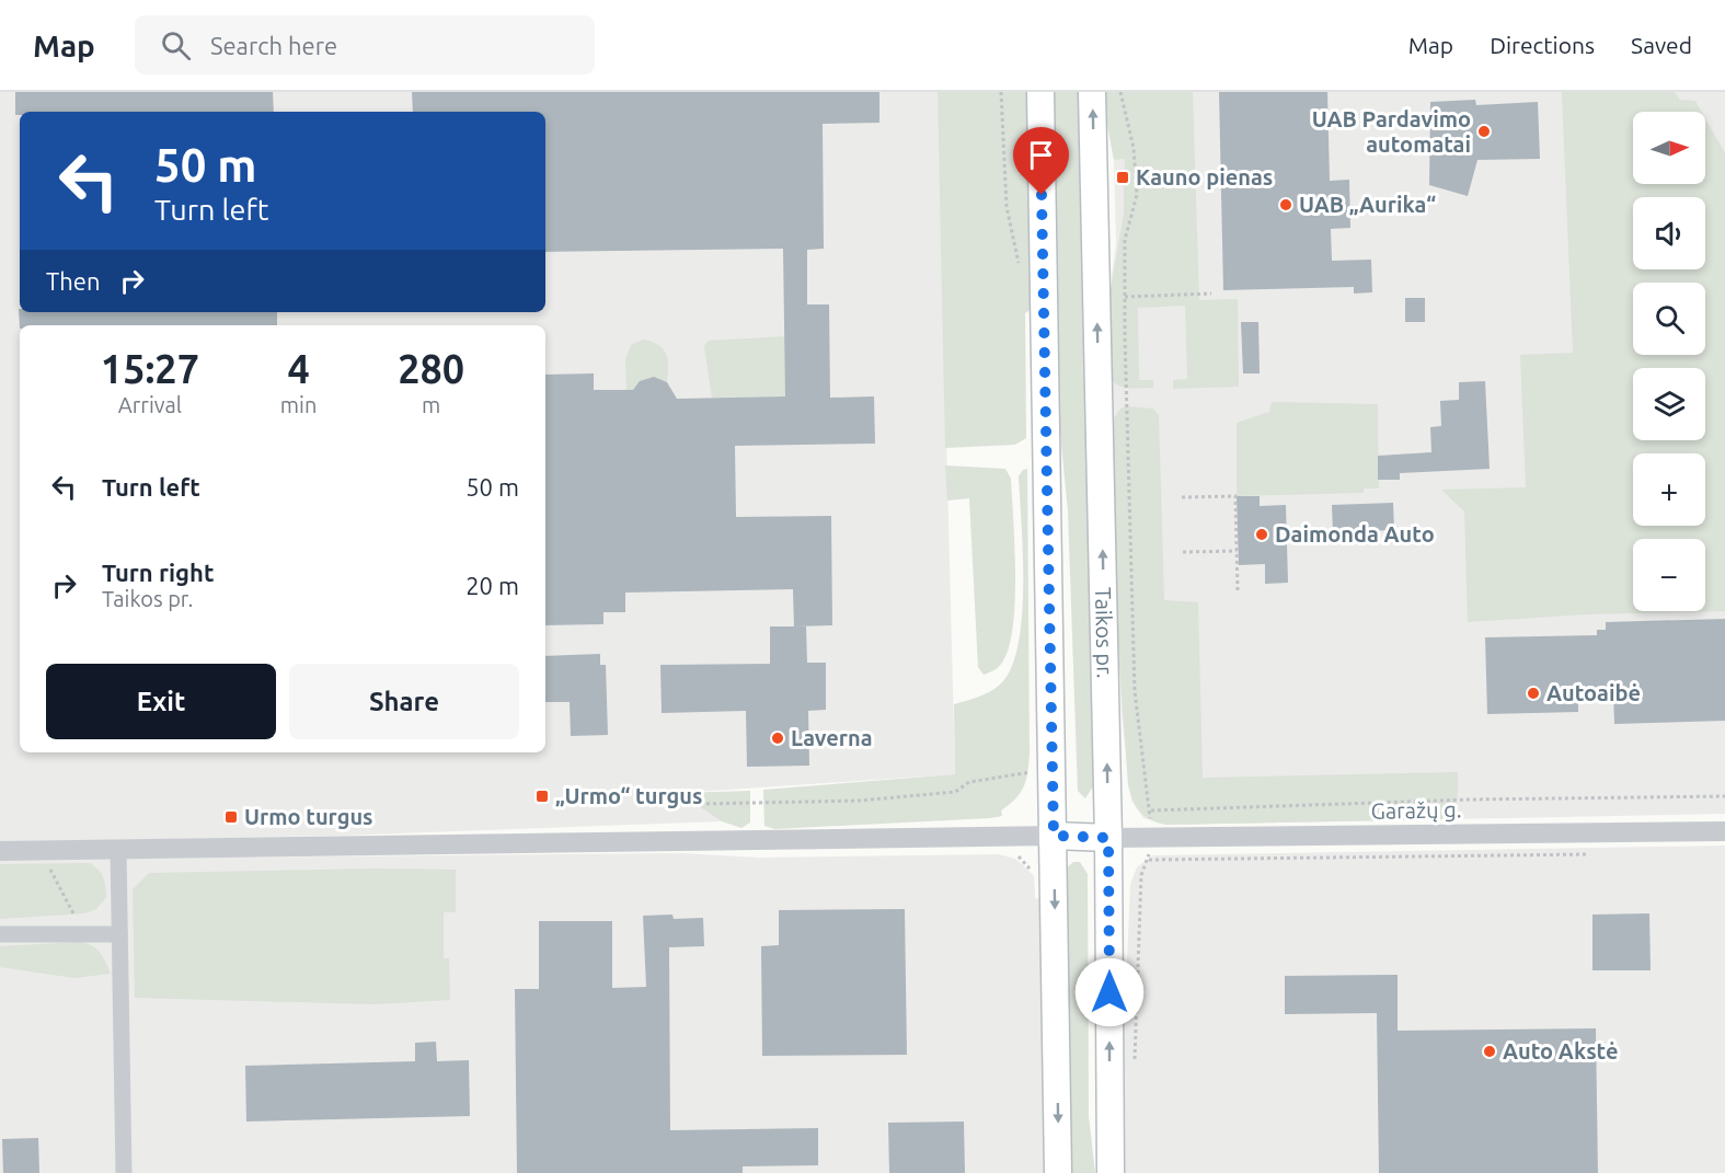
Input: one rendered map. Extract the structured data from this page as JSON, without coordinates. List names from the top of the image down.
{
  "streets": {
    "main road": ["Taikos pr."],
    "street": ["Garažų g."]
  },
  "crossings": [
    ["Taikos pr.", "Garažų g."]
  ],
  "places": {
    "other": [
      "UAB Pardavimo automatai",
      "UAB „Aurika“",
      "Daimonda Auto",
      "Autoaibė",
      "Laverna",
      "Auto Akstė"
    ],
    "transit": ["Kauno pienas", "„Urmo“ turgus", "Urmo turgus"]
  },
  "north": "right",
  "page": {
    "header": "Map",
    "search": "Search here",
    "nav": ["Map", "Directions", "Saved"],
    "map_buttons": ["+", "−"],
    "turn": ["50 m", "Turn left"],
    "then": "Then",
    "eta": [
      "15:27",
      "Arrival",
      "4",
      "min",
      "280",
      "m"
    ],
    "list": [
      {
        "name": "Turn left",
        "value": "50 m"
      },
      {
        "name": "Turn right",
        "note": "Taikos pr.",
        "value": "20 m"
      }
    ],
    "buttons": ["Exit", "Share"]
  }
}
